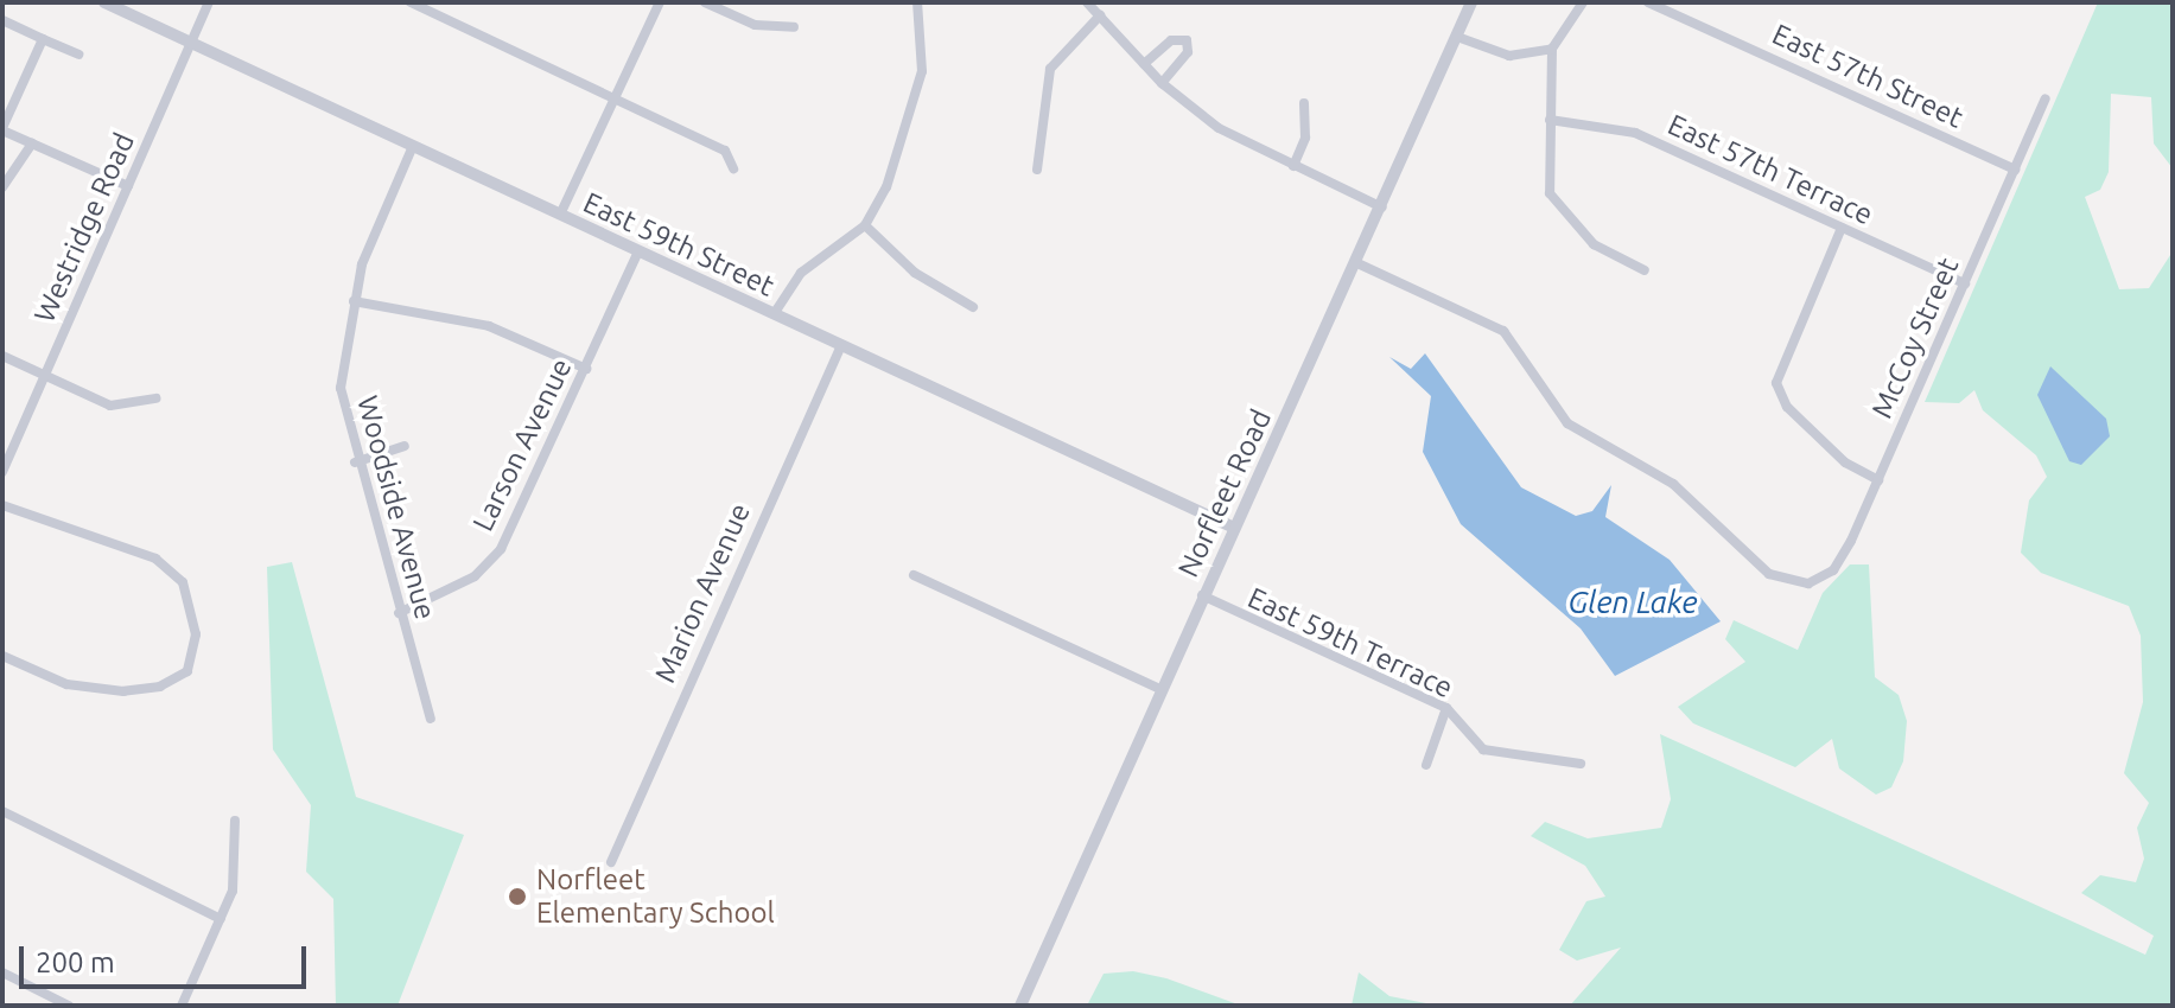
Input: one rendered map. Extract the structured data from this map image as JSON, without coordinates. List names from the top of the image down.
{
  "streets": {
    "street": [
      "East 57th Street",
      "East 57th Terrace",
      "Westridge Road",
      "East 59th Street",
      "McCoy Street",
      "Larson Avenue",
      "Norfleet Road",
      "Woodside Avenue",
      "Marion Avenue",
      "East 59th Terrace"
    ]
  },
  "crossings": [
    ["East 57th Street", "McCoy Street"],
    ["East 57th Terrace", "McCoy Street"],
    ["Westridge Road", "East 59th Street"],
    ["East 59th Street", "Larson Avenue"],
    ["East 59th Street", "Norfleet Road"],
    ["East 59th Street", "Woodside Avenue"],
    ["East 59th Street", "Marion Avenue"],
    ["McCoy Street", "Norfleet Road"],
    ["Larson Avenue", "Woodside Avenue"],
    ["Norfleet Road", "East 59th Terrace"]
  ],
  "water": ["Glen Lake"],
  "places": ["Norfleet Elementary School"],
  "scale_bar": "200 m"
}
